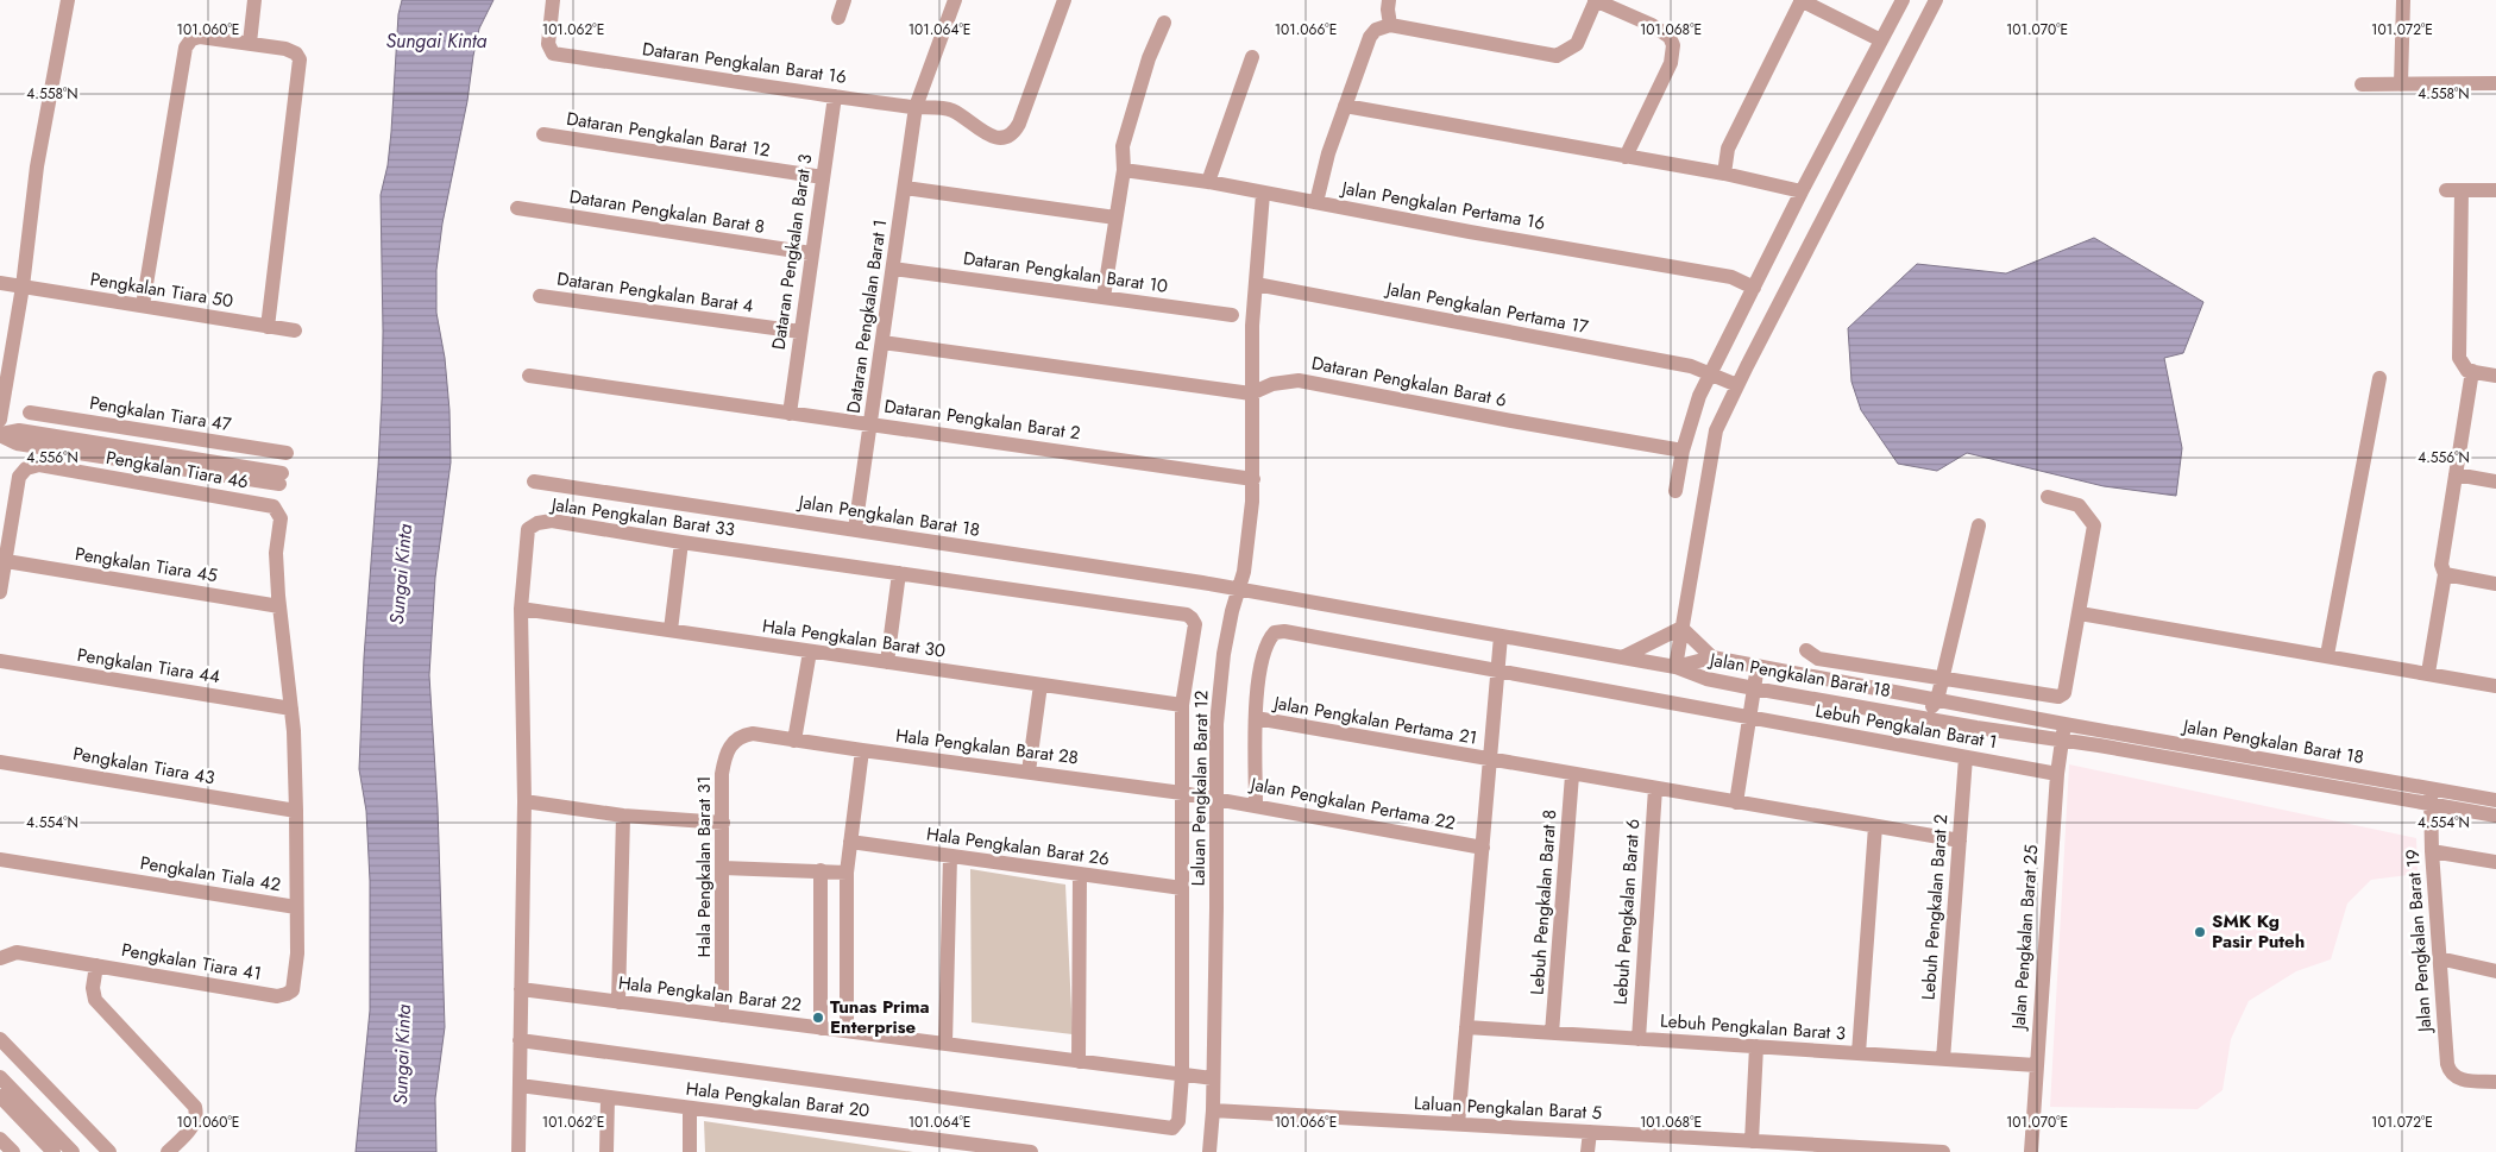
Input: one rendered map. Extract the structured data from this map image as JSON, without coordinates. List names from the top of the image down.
{
  "streets": {
    "street": [
      "Dataran Pengkalan Barat 16",
      "Dataran Pengkalan Barat 12",
      "Jalan Pengkalan Pertama 16",
      "Dataran Pengkalan Barat 8",
      "Dataran Pengkalan Barat 3",
      "Dataran Pengkalan Barat 10",
      "Pengkalan Tiara 50",
      "Dataran Pengkalan Barat 4",
      "Jalan Pengkalan Pertama 17",
      "Dataran Pengkalan Barat 1",
      "Dataran Pengkalan Barat 6",
      "Pengkalan Tiara 47",
      "Dataran Pengkalan Barat 2",
      "Pengkalan Tiara 46",
      "Jalan Pengkalan Barat 18",
      "Jalan Pengkalan Barat 33",
      "Pengkalan Tiara 45",
      "Hala Pengkalan Barat 30",
      "Pengkalan Tiara 44",
      "Jalan Pengkalan Pertama 21",
      "Lebuh Pengkalan Barat 1",
      "Hala Pengkalan Barat 28",
      "Pengkalan Tiara 43",
      "Laluan Pengkalan Barat 12",
      "Jalan Pengkalan Pertama 22",
      "Hala Pengkalan Barat 26",
      "Hala Pengkalan Barat 31",
      "Pengkalan Tiala 42",
      "Lebuh Pengkalan Barat 8",
      "Lebuh Pengkalan Barat 2",
      "Lebuh Pengkalan Barat 6",
      "Jalan Pengkalan Barat 25",
      "Jalan Pengkalan Barat 19",
      "Pengkalan Tiara 41",
      "Hala Pengkalan Barat 22",
      "Lebuh Pengkalan Barat 3",
      "Hala Pengkalan Barat 20",
      "Laluan Pengkalan Barat 5"
    ]
  },
  "crossings": [
    ["Dataran Pengkalan Barat 16", "Dataran Pengkalan Barat 3"],
    ["Dataran Pengkalan Barat 16", "Dataran Pengkalan Barat 1"],
    ["Dataran Pengkalan Barat 12", "Dataran Pengkalan Barat 3"],
    ["Jalan Pengkalan Pertama 16", "Laluan Pengkalan Barat 12"],
    ["Dataran Pengkalan Barat 8", "Dataran Pengkalan Barat 3"],
    ["Dataran Pengkalan Barat 3", "Dataran Pengkalan Barat 4"],
    ["Dataran Pengkalan Barat 3", "Dataran Pengkalan Barat 2"],
    ["Dataran Pengkalan Barat 10", "Dataran Pengkalan Barat 1"],
    ["Jalan Pengkalan Pertama 17", "Laluan Pengkalan Barat 12"],
    ["Dataran Pengkalan Barat 1", "Dataran Pengkalan Barat 6"],
    ["Dataran Pengkalan Barat 1", "Dataran Pengkalan Barat 2"],
    ["Dataran Pengkalan Barat 1", "Jalan Pengkalan Barat 18"],
    ["Dataran Pengkalan Barat 6", "Laluan Pengkalan Barat 12"],
    ["Dataran Pengkalan Barat 2", "Laluan Pengkalan Barat 12"],
    ["Pengkalan Tiara 46", "Pengkalan Tiara 45"],
    ["Jalan Pengkalan Barat 18", "Laluan Pengkalan Barat 12"],
    ["Jalan Pengkalan Barat 18", "Jalan Pengkalan Barat 25"],
    ["Jalan Pengkalan Barat 18", "Jalan Pengkalan Barat 19"],
    ["Jalan Pengkalan Barat 33", "Hala Pengkalan Barat 30"],
    ["Jalan Pengkalan Barat 33", "Hala Pengkalan Barat 22"],
    ["Jalan Pengkalan Barat 33", "Hala Pengkalan Barat 20"],
    ["Jalan Pengkalan Pertama 21", "Lebuh Pengkalan Barat 1"],
    ["Lebuh Pengkalan Barat 1", "Lebuh Pengkalan Barat 2"],
    ["Lebuh Pengkalan Barat 1", "Jalan Pengkalan Barat 25"],
    ["Hala Pengkalan Barat 28", "Laluan Pengkalan Barat 12"],
    ["Hala Pengkalan Barat 28", "Jalan Pengkalan Pertama 22"],
    ["Hala Pengkalan Barat 28", "Hala Pengkalan Barat 31"],
    ["Laluan Pengkalan Barat 12", "Jalan Pengkalan Pertama 22"],
    ["Laluan Pengkalan Barat 12", "Hala Pengkalan Barat 22"],
    ["Laluan Pengkalan Barat 12", "Laluan Pengkalan Barat 5"],
    ["Hala Pengkalan Barat 31", "Hala Pengkalan Barat 22"],
    ["Pengkalan Tiala 42", "Pengkalan Tiara 41"],
    ["Lebuh Pengkalan Barat 8", "Lebuh Pengkalan Barat 3"],
    ["Lebuh Pengkalan Barat 2", "Lebuh Pengkalan Barat 3"],
    ["Lebuh Pengkalan Barat 6", "Lebuh Pengkalan Barat 3"],
    ["Jalan Pengkalan Barat 25", "Lebuh Pengkalan Barat 3"]
  ],
  "water": ["Sungai Kinta"],
  "places": ["SMK Kg Pasir Puteh", "Tunas Prima Enterprise"],
  "coordinates": [
    "101.060°E",
    "101.062°E",
    "101.064°E",
    "101.066°E",
    "101.068°E",
    "101.070°E",
    "101.072°E",
    "4.558°N",
    "4.556°N",
    "4.554°N"
  ]
}
